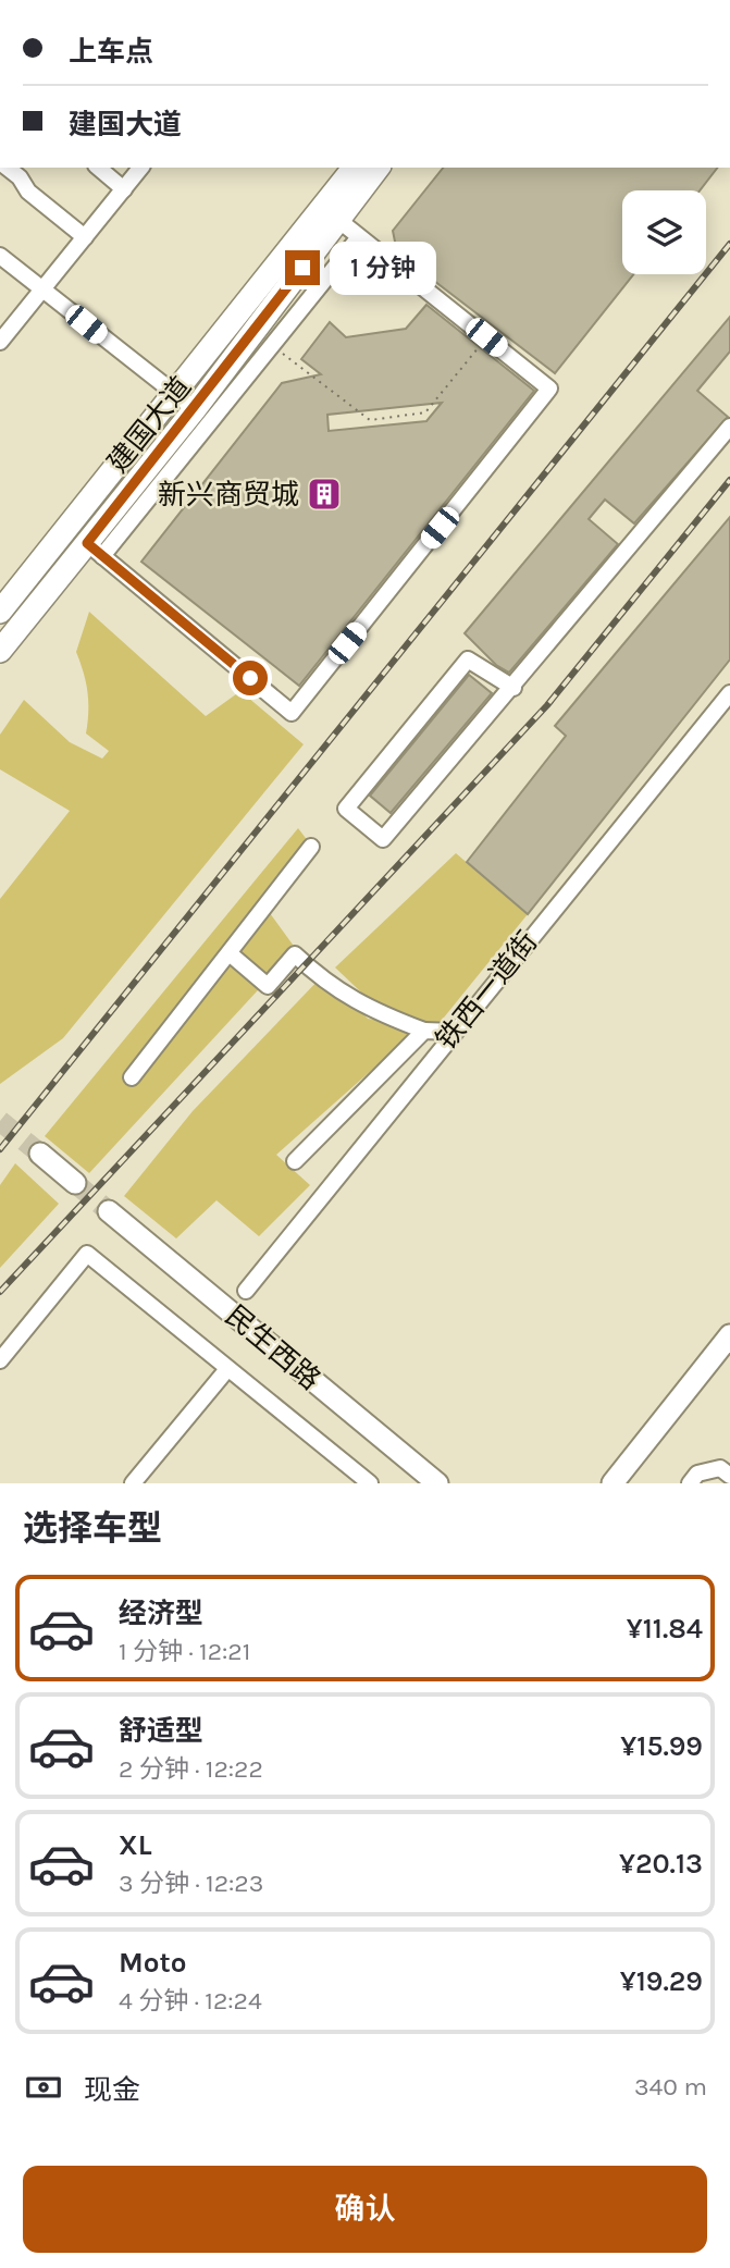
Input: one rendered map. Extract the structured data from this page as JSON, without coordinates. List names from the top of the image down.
{
  "streets": {
    "highway": ["建国大道"],
    "main road": ["民生西路"],
    "street": ["铁西一道街"]
  },
  "places": {
    "building": ["新兴商贸城"]
  },
  "page": {
    "banner": ["上车点", "建国大道"],
    "bubble": "1 分钟",
    "heading": "选择车型",
    "list": [
      {
        "name": "经济型",
        "note": "1 分钟 · 12:21",
        "value": "¥11.84"
      },
      {
        "name": "舒适型",
        "note": "2 分钟 · 12:22",
        "value": "¥15.99"
      },
      {
        "name": "XL",
        "note": "3 分钟 · 12:23",
        "value": "¥20.13"
      },
      {
        "name": "Moto",
        "note": "4 分钟 · 12:24",
        "value": "¥19.29"
      }
    ],
    "pay": ["现金", "340 m"],
    "buttons": "确认"
  }
}
